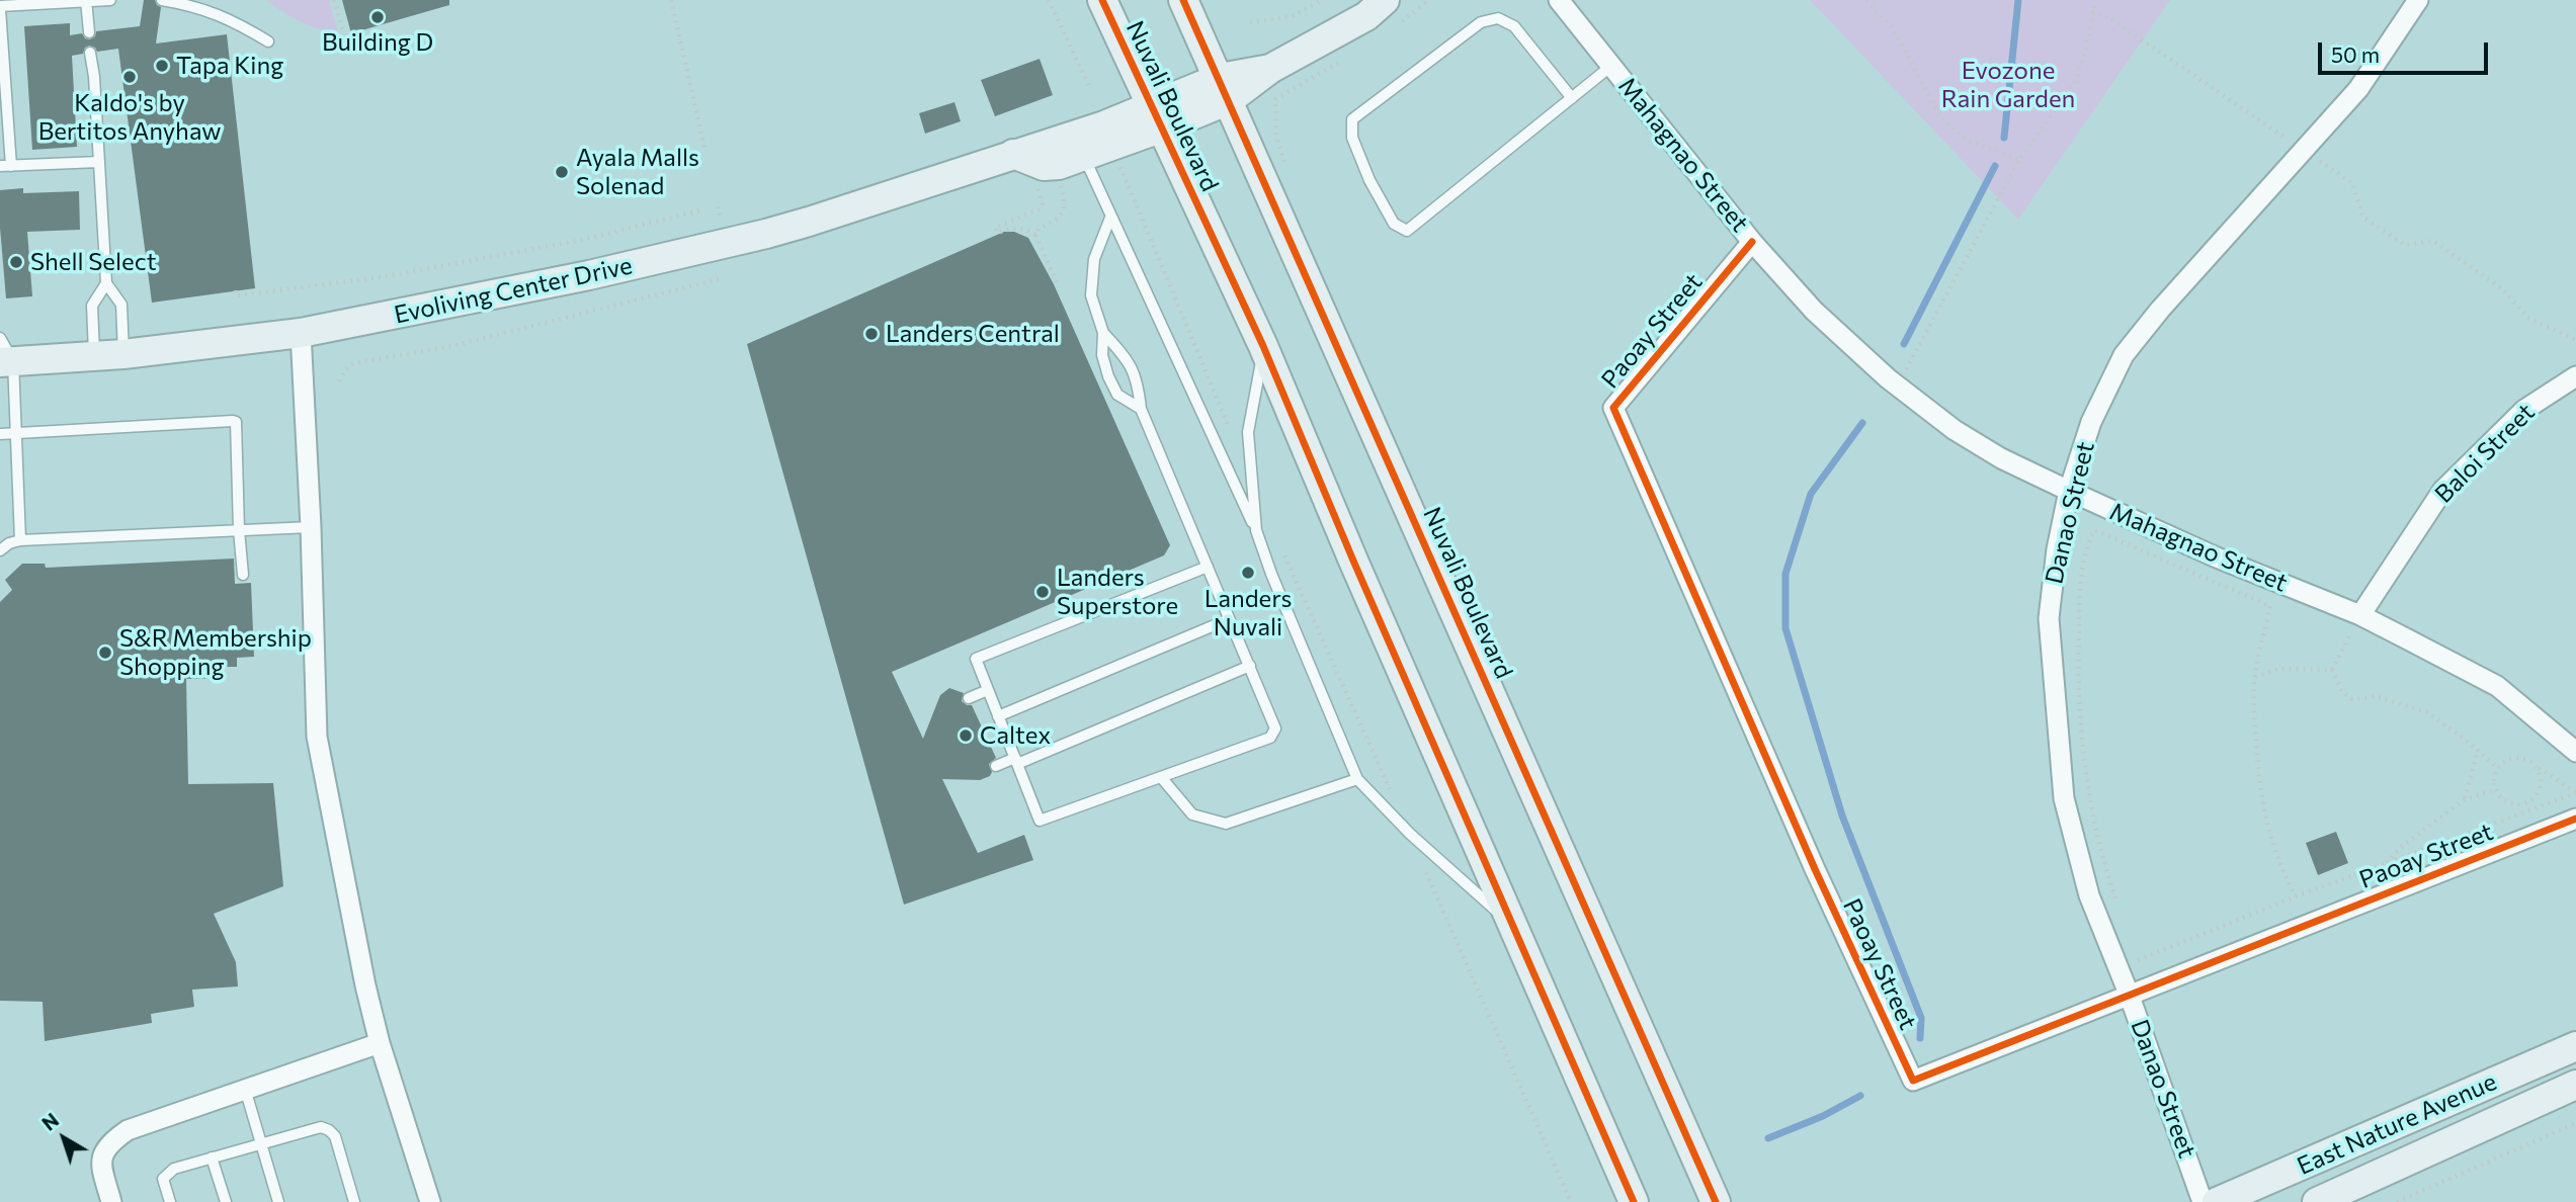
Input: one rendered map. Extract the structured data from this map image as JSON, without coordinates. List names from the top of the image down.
{
  "streets": {
    "main road": ["Nuvali Boulevard", "Evoliving Center Drive", "East Nature Avenue"],
    "street": [
      "Mahagnao Street",
      "Paoay Street",
      "Baloi Street",
      "Danao Street"
    ]
  },
  "crossings": [
    ["Nuvali Boulevard", "Evoliving Center Drive"],
    ["Mahagnao Street", "Paoay Street"],
    ["Mahagnao Street", "Baloi Street"],
    ["Mahagnao Street", "Danao Street"],
    ["Paoay Street", "Danao Street"]
  ],
  "parks": ["Evozone Rain Garden"],
  "places": [
    "Building D",
    "Tapa King",
    "Kaldo's by Bertitos Anyhaw",
    "Ayala Malls Solenad",
    "Shell Select",
    "Landers Central",
    "Landers Nuvali",
    "Landers Superstore",
    "S&R Membership Shopping",
    "Caltex"
  ],
  "scale_bar": "50 m",
  "north": "top left"
}
